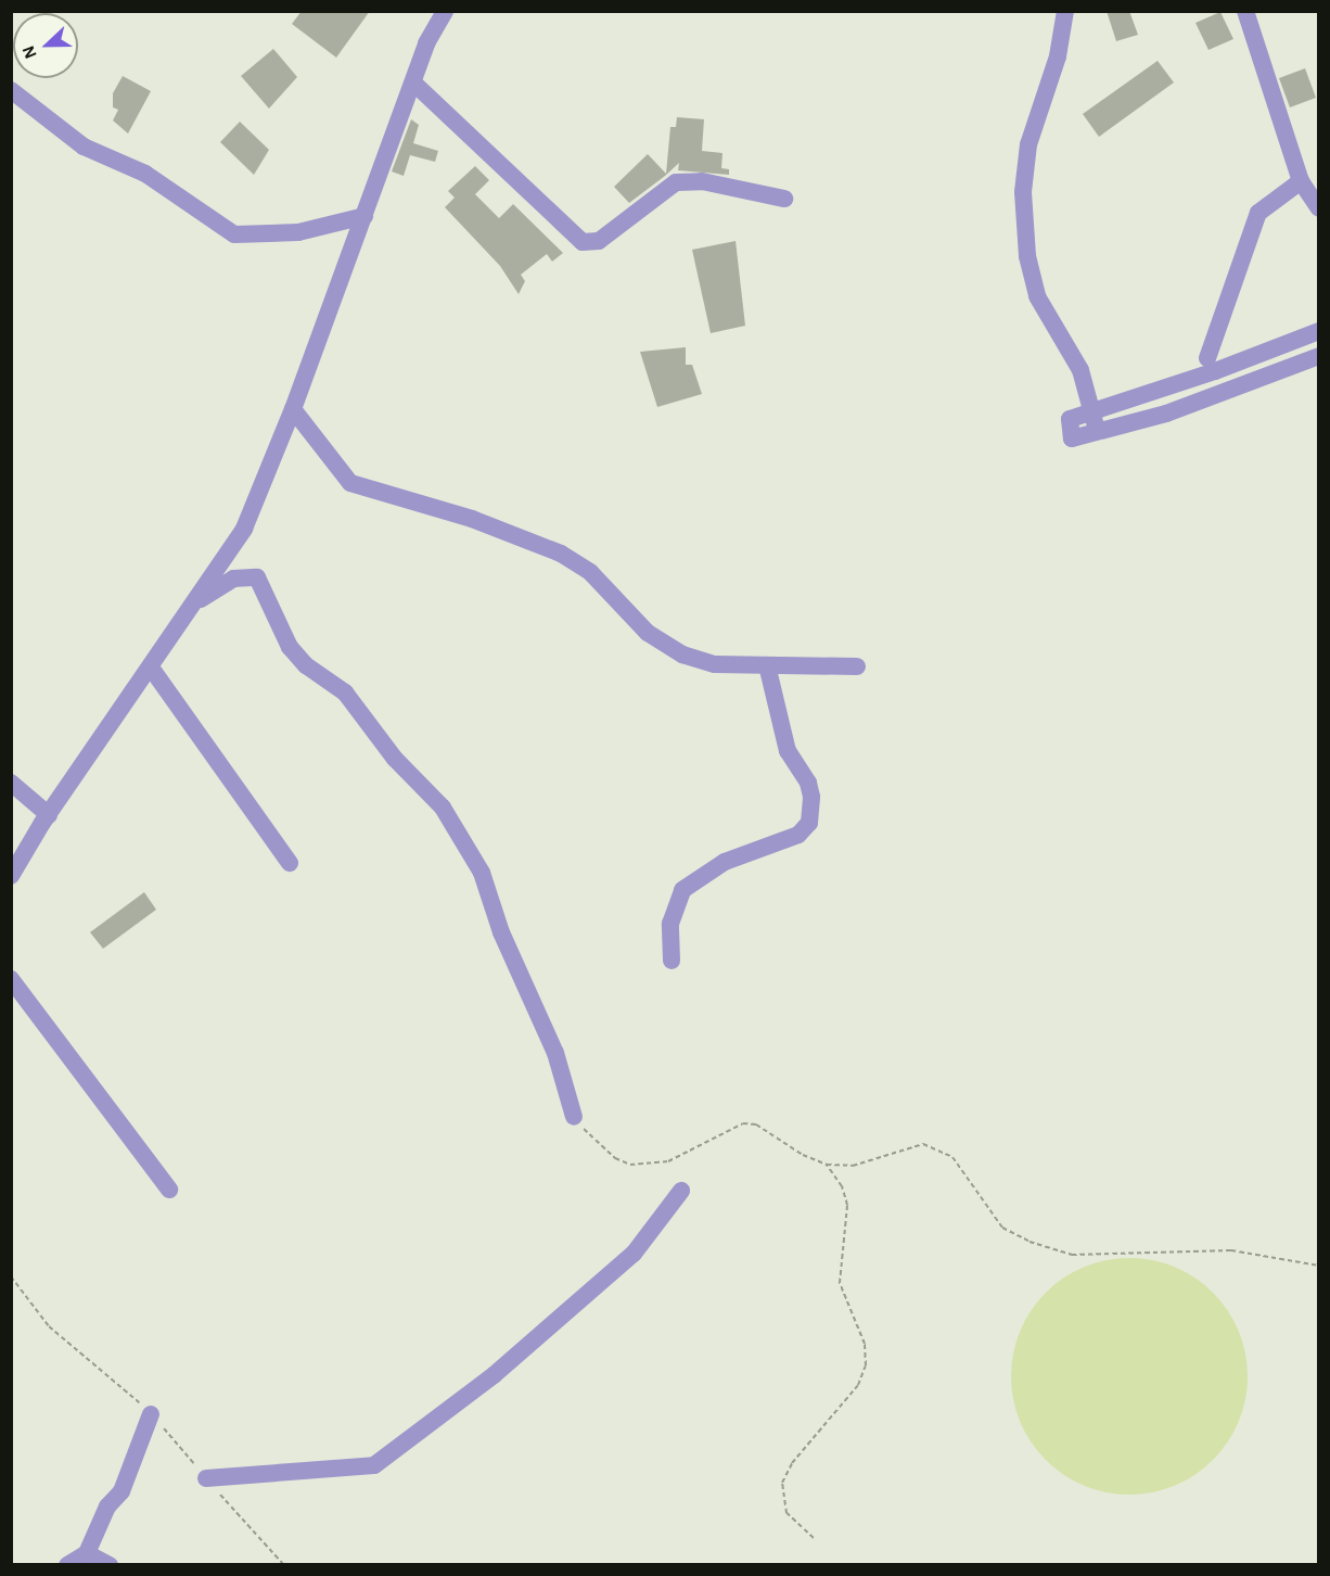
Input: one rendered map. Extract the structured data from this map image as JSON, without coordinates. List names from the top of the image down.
{
  "north": "left"
}
